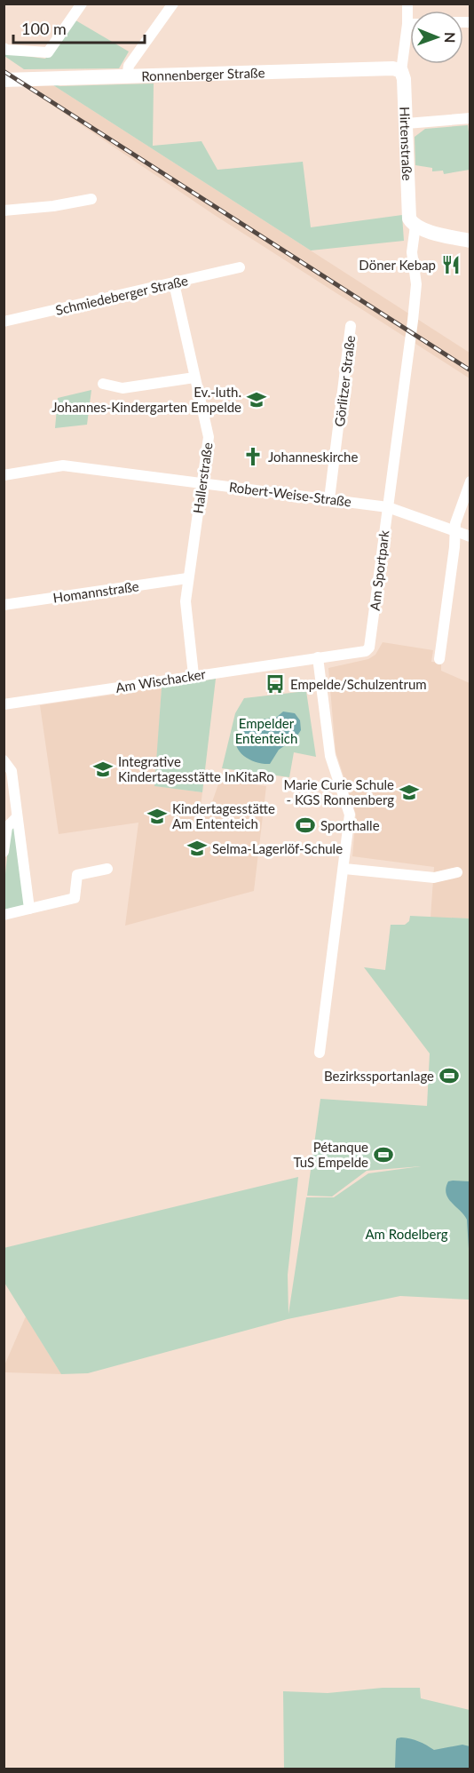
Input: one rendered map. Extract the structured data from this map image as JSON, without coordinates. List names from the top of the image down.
{
  "streets": {
    "street": [
      "Ronnenberger Straße",
      "Hirtenstraße",
      "Schmiedeberger Straße",
      "Görlitzer Straße",
      "Hallerstraße",
      "Robert-Weise-Straße",
      "Am Sportpark",
      "Homannstraße",
      "Am Wischacker"
    ]
  },
  "crossings": [
    ["Ronnenberger Straße", "Hirtenstraße"],
    ["Hirtenstraße", "Am Sportpark"],
    ["Schmiedeberger Straße", "Hallerstraße"],
    ["Görlitzer Straße", "Robert-Weise-Straße"],
    ["Hallerstraße", "Robert-Weise-Straße"],
    ["Hallerstraße", "Homannstraße"],
    ["Hallerstraße", "Am Wischacker"],
    ["Robert-Weise-Straße", "Am Sportpark"],
    ["Am Sportpark", "Am Wischacker"]
  ],
  "parks": ["Empelder Ententeich", "Am Rodelberg"],
  "places": {
    "restaurant": ["Döner Kebap"],
    "school or university": [
      "Ev.-luth. Johannes-Kindergarten Empelde",
      "Integrative Kindertagesstätte InKitaRo",
      "Marie Curie Schule - KGS Ronnenberg",
      "Kindertagesstätte Am Ententeich",
      "Selma-Lagerlöf-Schule"
    ],
    "church": ["Johanneskirche"],
    "bus stop": ["Empelde/Schulzentrum"],
    "sports": ["Sporthalle", "Bezirkssportanlage", "Pétanque TuS Empelde"]
  },
  "scale_bar": "100 m",
  "north": "right"
}
